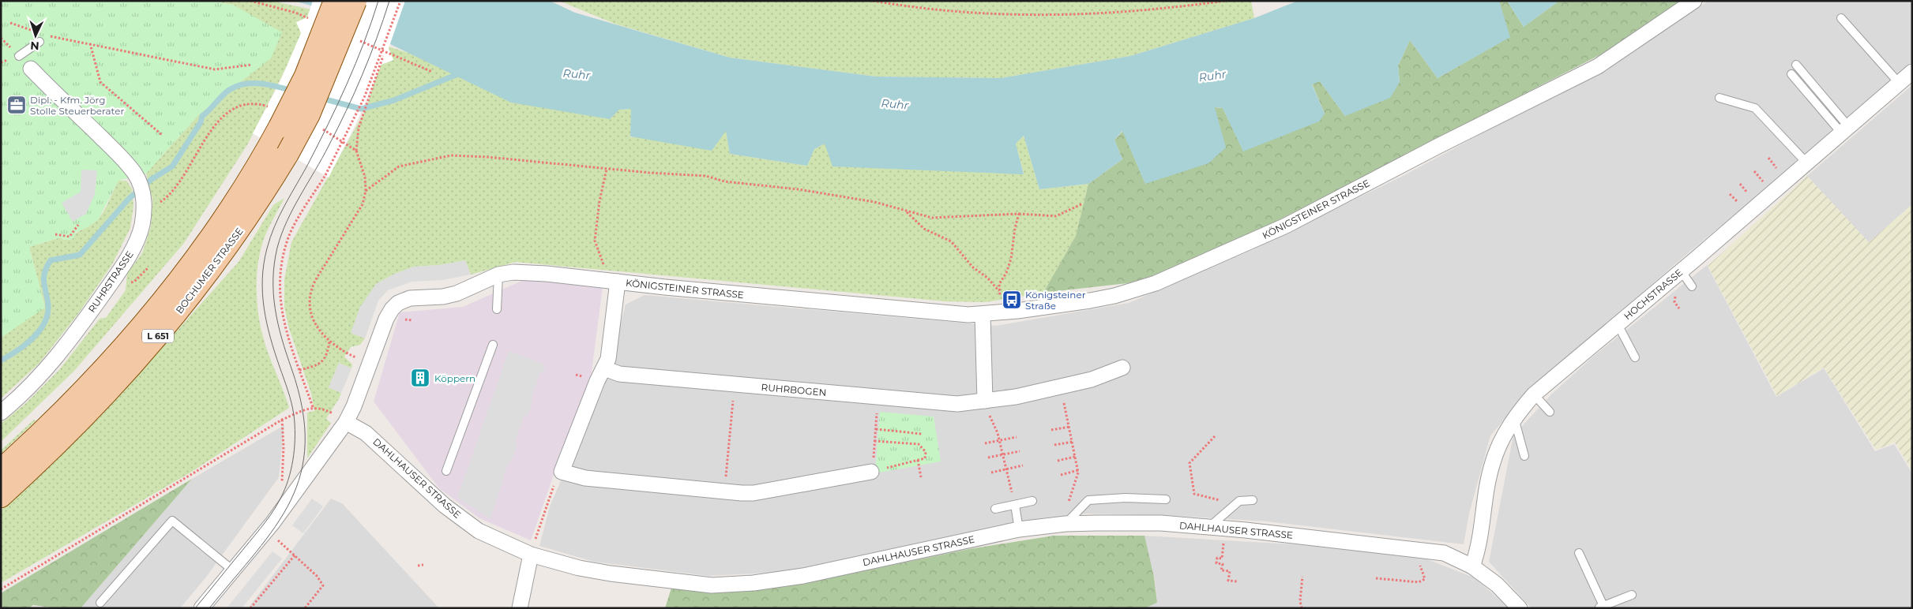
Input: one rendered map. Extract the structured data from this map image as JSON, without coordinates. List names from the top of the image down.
{
  "streets": {
    "main road": ["BOCHUMER STRASSE", "L 651"],
    "street": [
      "KÖNIGSTEINER STRASSE",
      "RUHRSTRASSE",
      "HOCHSTRASSE",
      "RUHRBOGEN",
      "DAHLHAUSER STRASSE"
    ]
  },
  "crossings": [
    ["KÖNIGSTEINER STRASSE", "DAHLHAUSER STRASSE"],
    ["HOCHSTRASSE", "DAHLHAUSER STRASSE"]
  ],
  "water": ["Ruhr"],
  "places": {
    "office": ["Dipl. - Kfm. Jörg Stolle Steuerberater"],
    "bus stop": ["Königsteiner Straße"],
    "building": ["Köppern"]
  },
  "north": "bottom"
}
